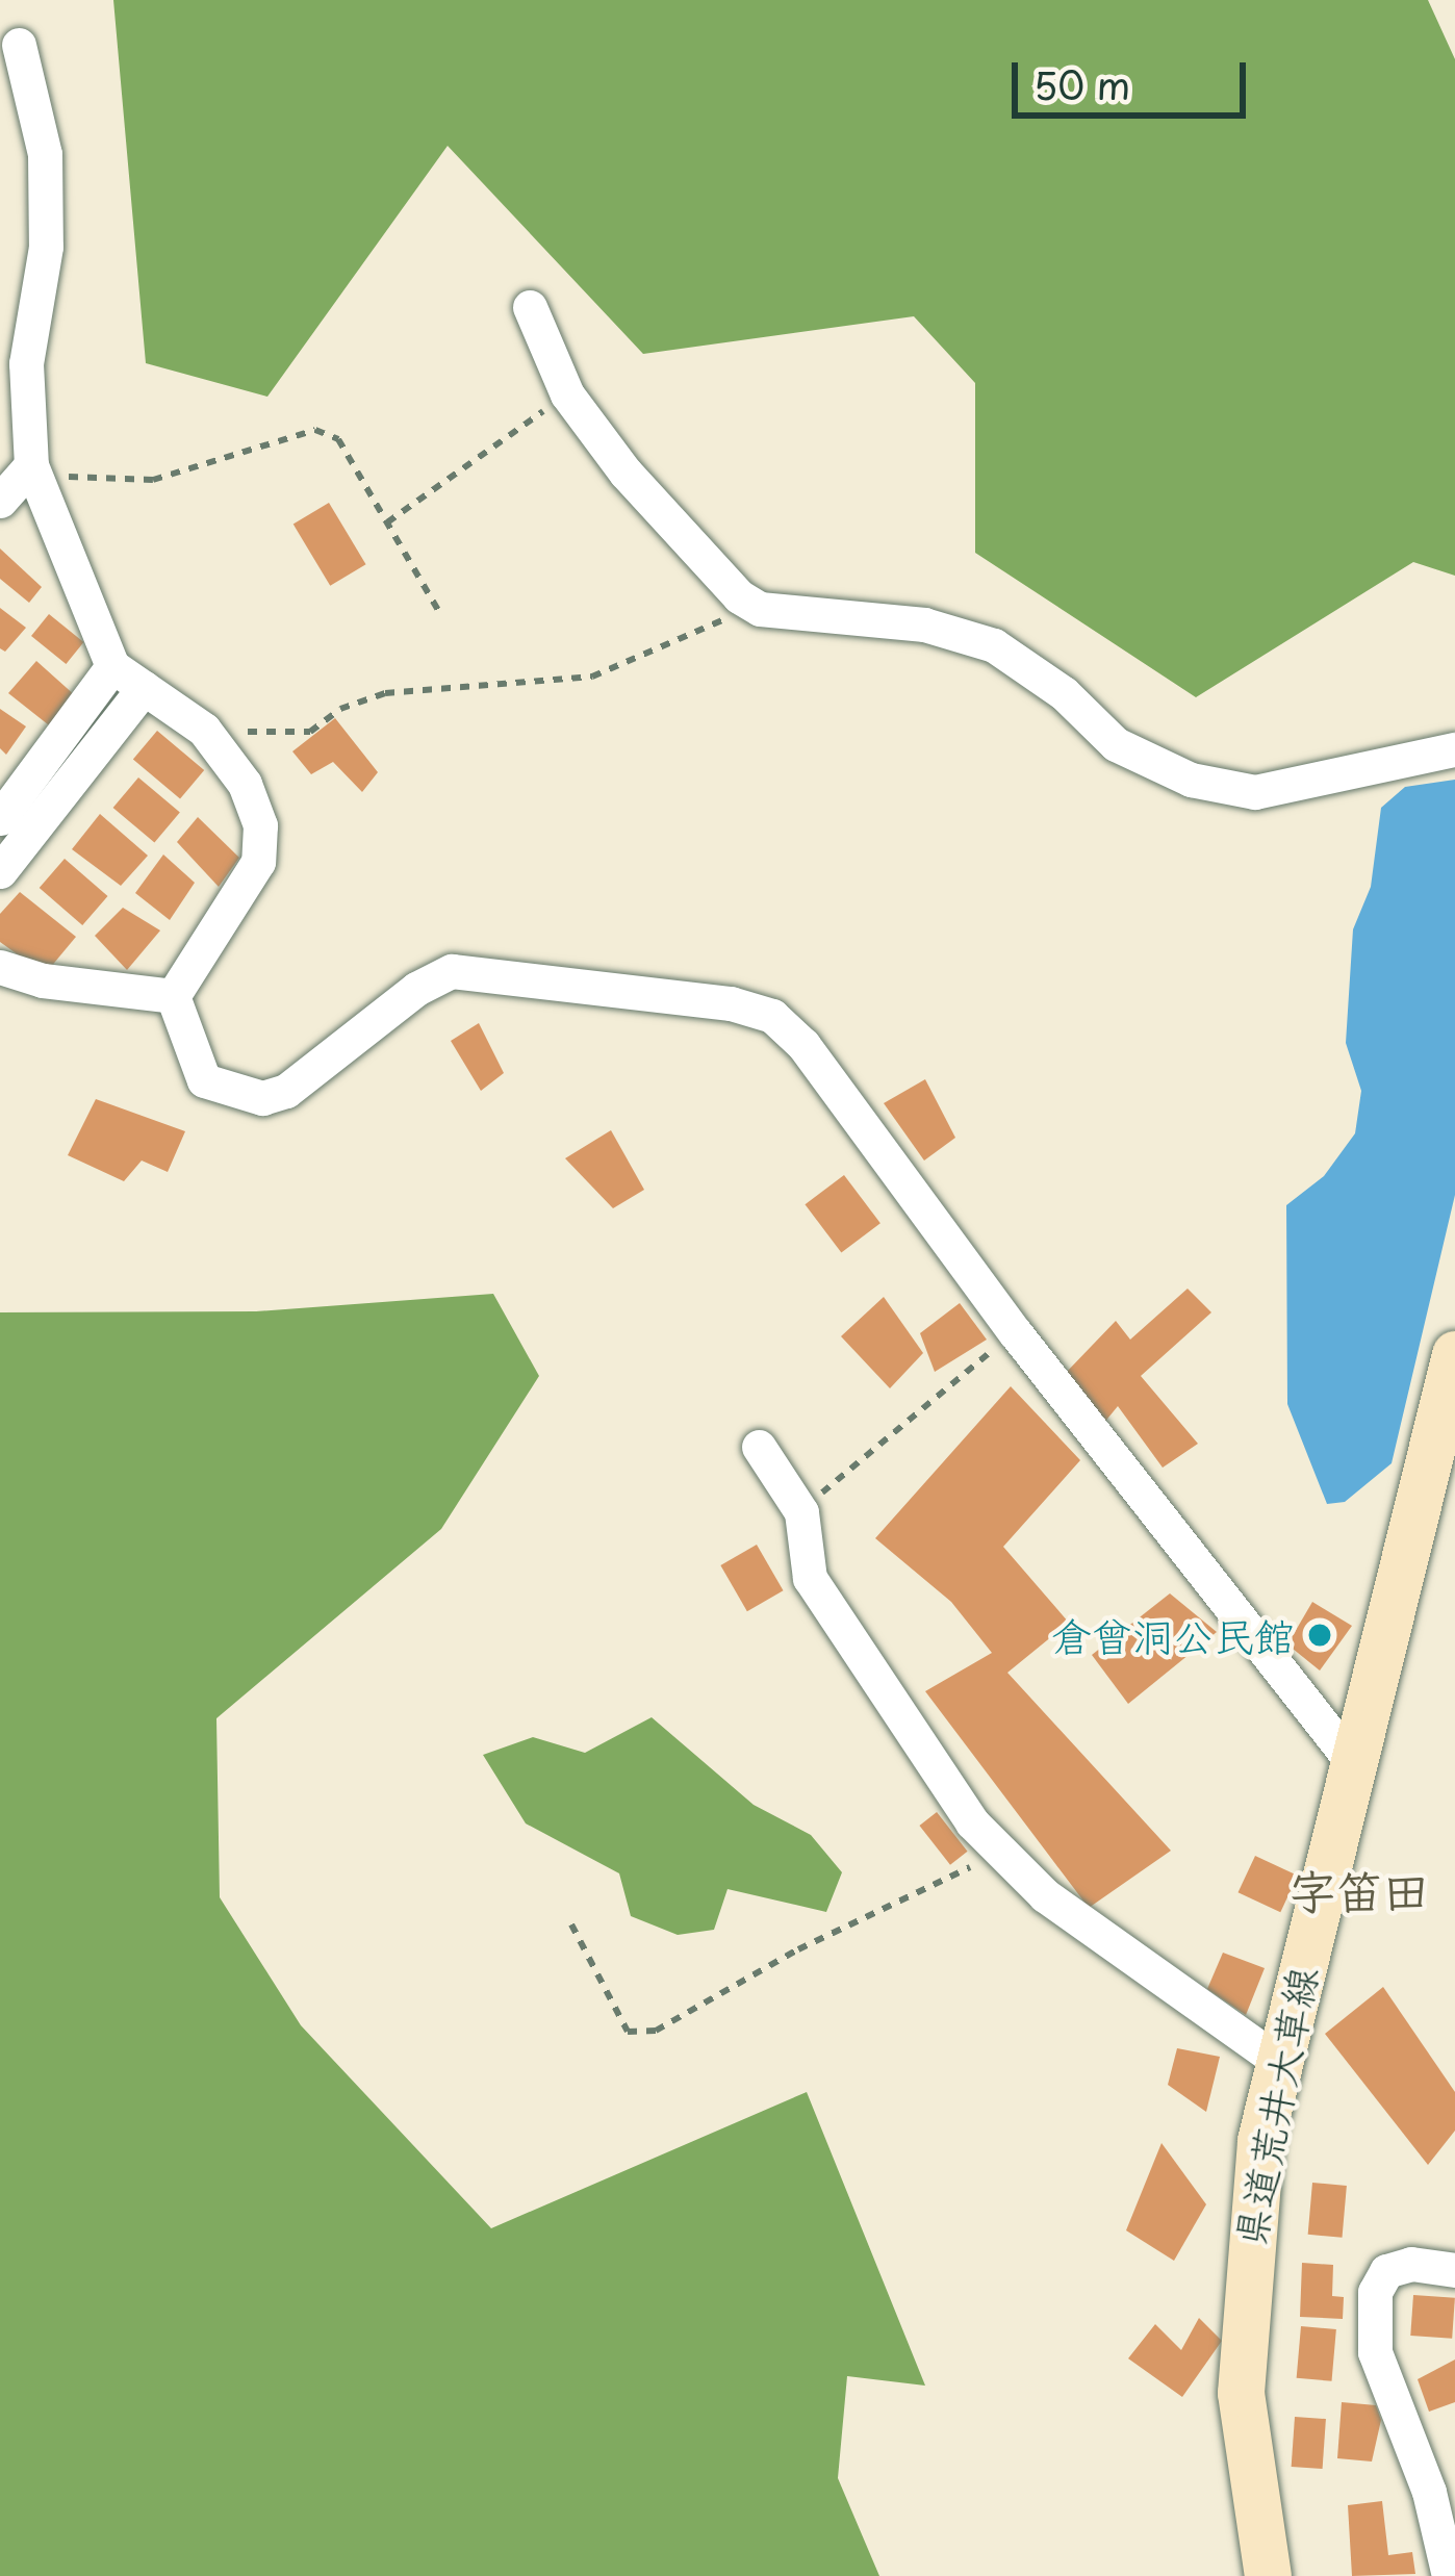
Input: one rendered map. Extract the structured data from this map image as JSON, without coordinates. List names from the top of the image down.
{
  "streets": {
    "main road": ["県道荒井大草線"]
  },
  "districts": ["字笛田"],
  "places": ["倉曾洞公民館"],
  "scale_bar": "50 m"
}
